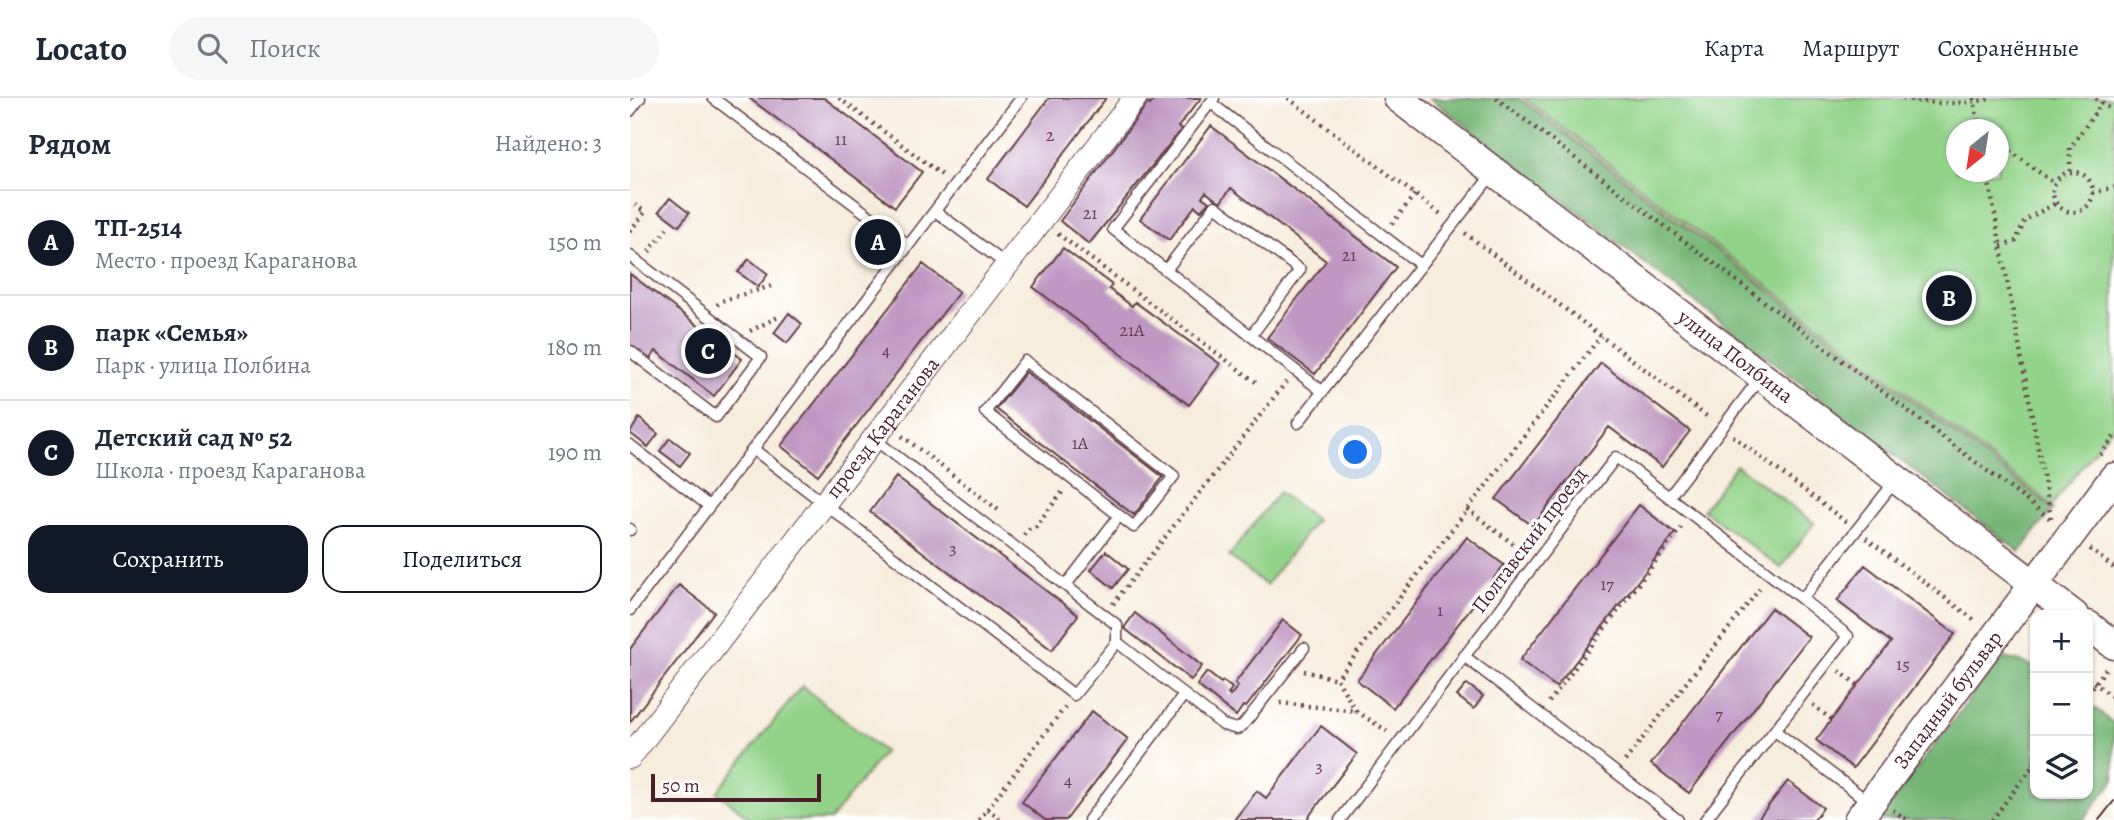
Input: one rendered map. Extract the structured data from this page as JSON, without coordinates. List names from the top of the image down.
{
  "streets": {
    "street": ["улица Полбина", "проезд Караганова", "Западный бульвар"],
    "lane": ["Полтавский проезд"]
  },
  "crossings": [
    ["улица Полбина", "Западный бульвар"]
  ],
  "house_numbers": [
    "2",
    "11",
    "21",
    "21",
    "21А",
    "4",
    "1А",
    "3",
    "17",
    "1",
    "15",
    "7",
    "3",
    "4"
  ],
  "scale_bar": "50 m",
  "north": "bottom left",
  "page": {
    "header": "Locato",
    "search": "Поиск",
    "nav": ["Карта", "Маршрут", "Сохранённые"],
    "heading": ["Рядом", "Найдено: 3"],
    "list": [
      {
        "mark": "A",
        "name": "ТП-2514",
        "note": "Место · проезд Караганова",
        "value": "150 m"
      },
      {
        "mark": "B",
        "name": "парк «Семья»",
        "note": "Парк · улица Полбина",
        "value": "180 m"
      },
      {
        "mark": "C",
        "name": "Детский сад № 52",
        "note": "Школа · проезд Караганова",
        "value": "190 m"
      }
    ],
    "pins": ["A", "B", "C"],
    "buttons": ["Сохранить", "Поделиться"],
    "map_buttons": ["+", "−"],
    "scale": "50 m"
  }
}
